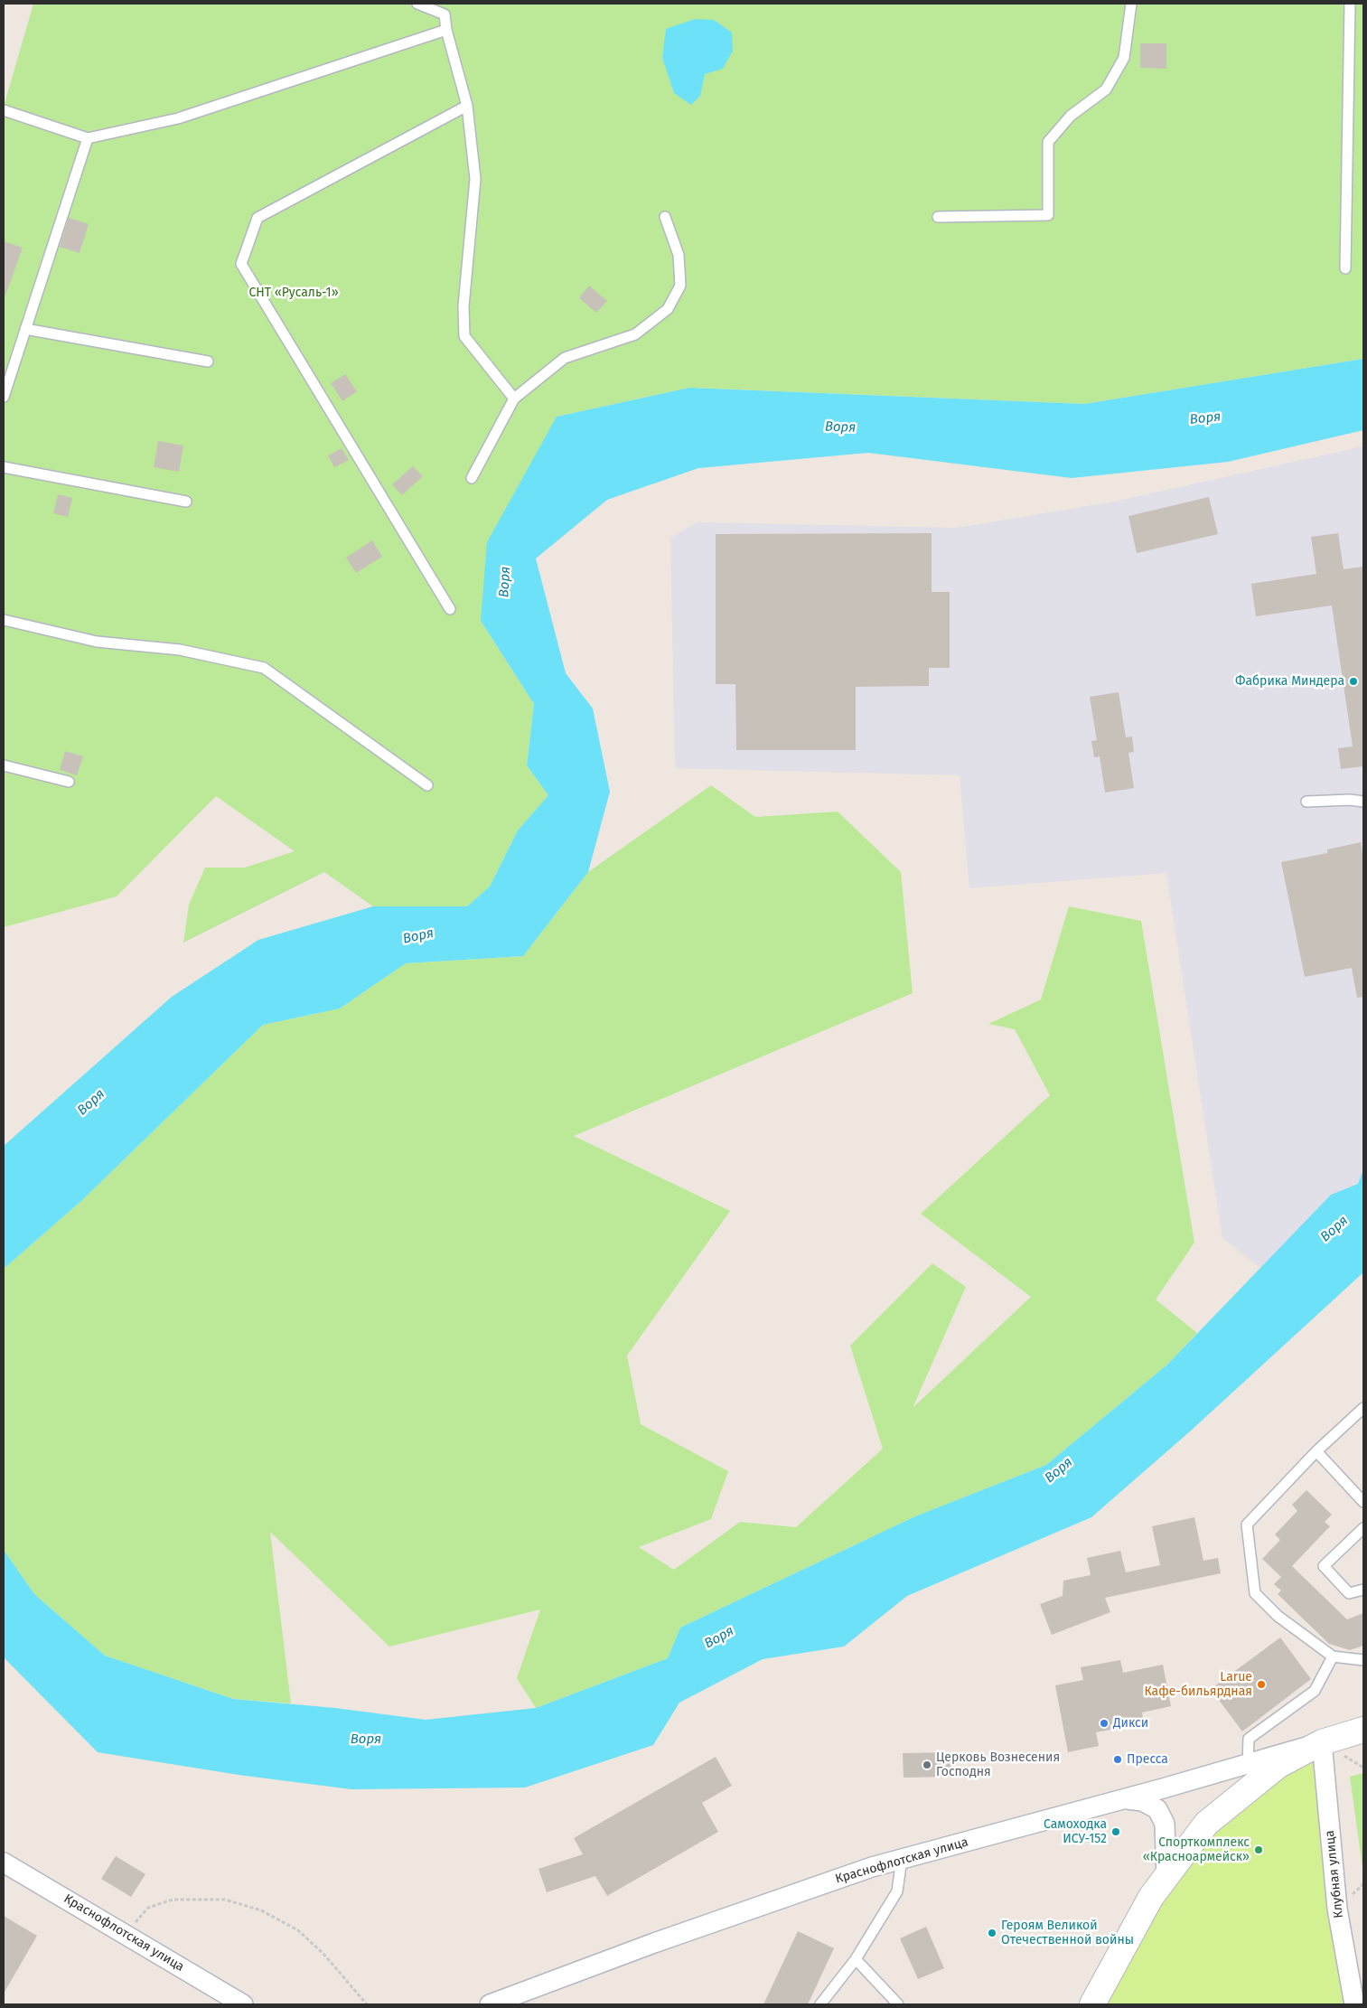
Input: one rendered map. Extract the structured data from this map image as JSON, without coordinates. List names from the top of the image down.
{
  "streets": {
    "street": ["Краснофлотская улица", "Клубная улица"]
  },
  "crossings": [
    ["Краснофлотская улица", "Клубная улица"]
  ],
  "water": ["Воря"],
  "parks": ["СНТ «Русаль-1»"],
  "places": [
    "Фабрика Миндера",
    "Larue Кафе-бильярдная",
    "Дикси",
    "Пресса",
    "Церковь Вознесения Господня",
    "Самоходка ИСУ-152",
    "Спорткомплекс «Красноармейск»",
    "Героям Великой Отечественной войны"
  ]
}
